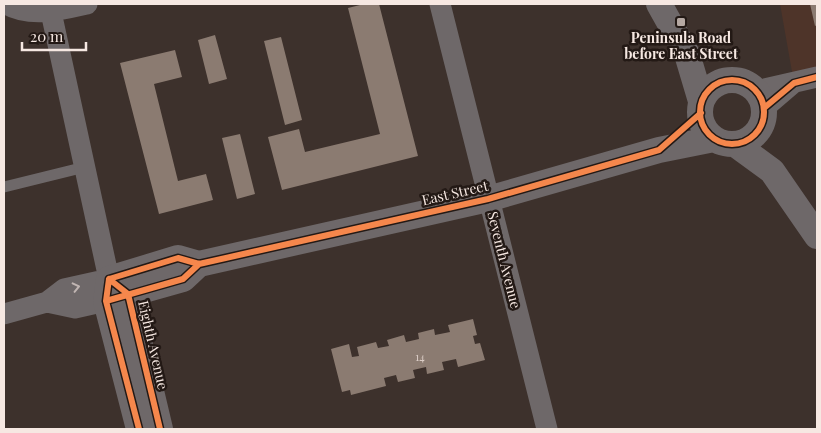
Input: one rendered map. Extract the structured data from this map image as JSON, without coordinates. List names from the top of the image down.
{
  "streets": {
    "street": ["East Street", "Seventh Avenue", "Eighth Avenue"]
  },
  "crossings": [
    ["East Street", "Seventh Avenue"],
    ["East Street", "Eighth Avenue"]
  ],
  "places": {
    "transit": ["Peninsula Road before East Street"]
  },
  "house_numbers": ["14"],
  "scale_bar": "20 m"
}
